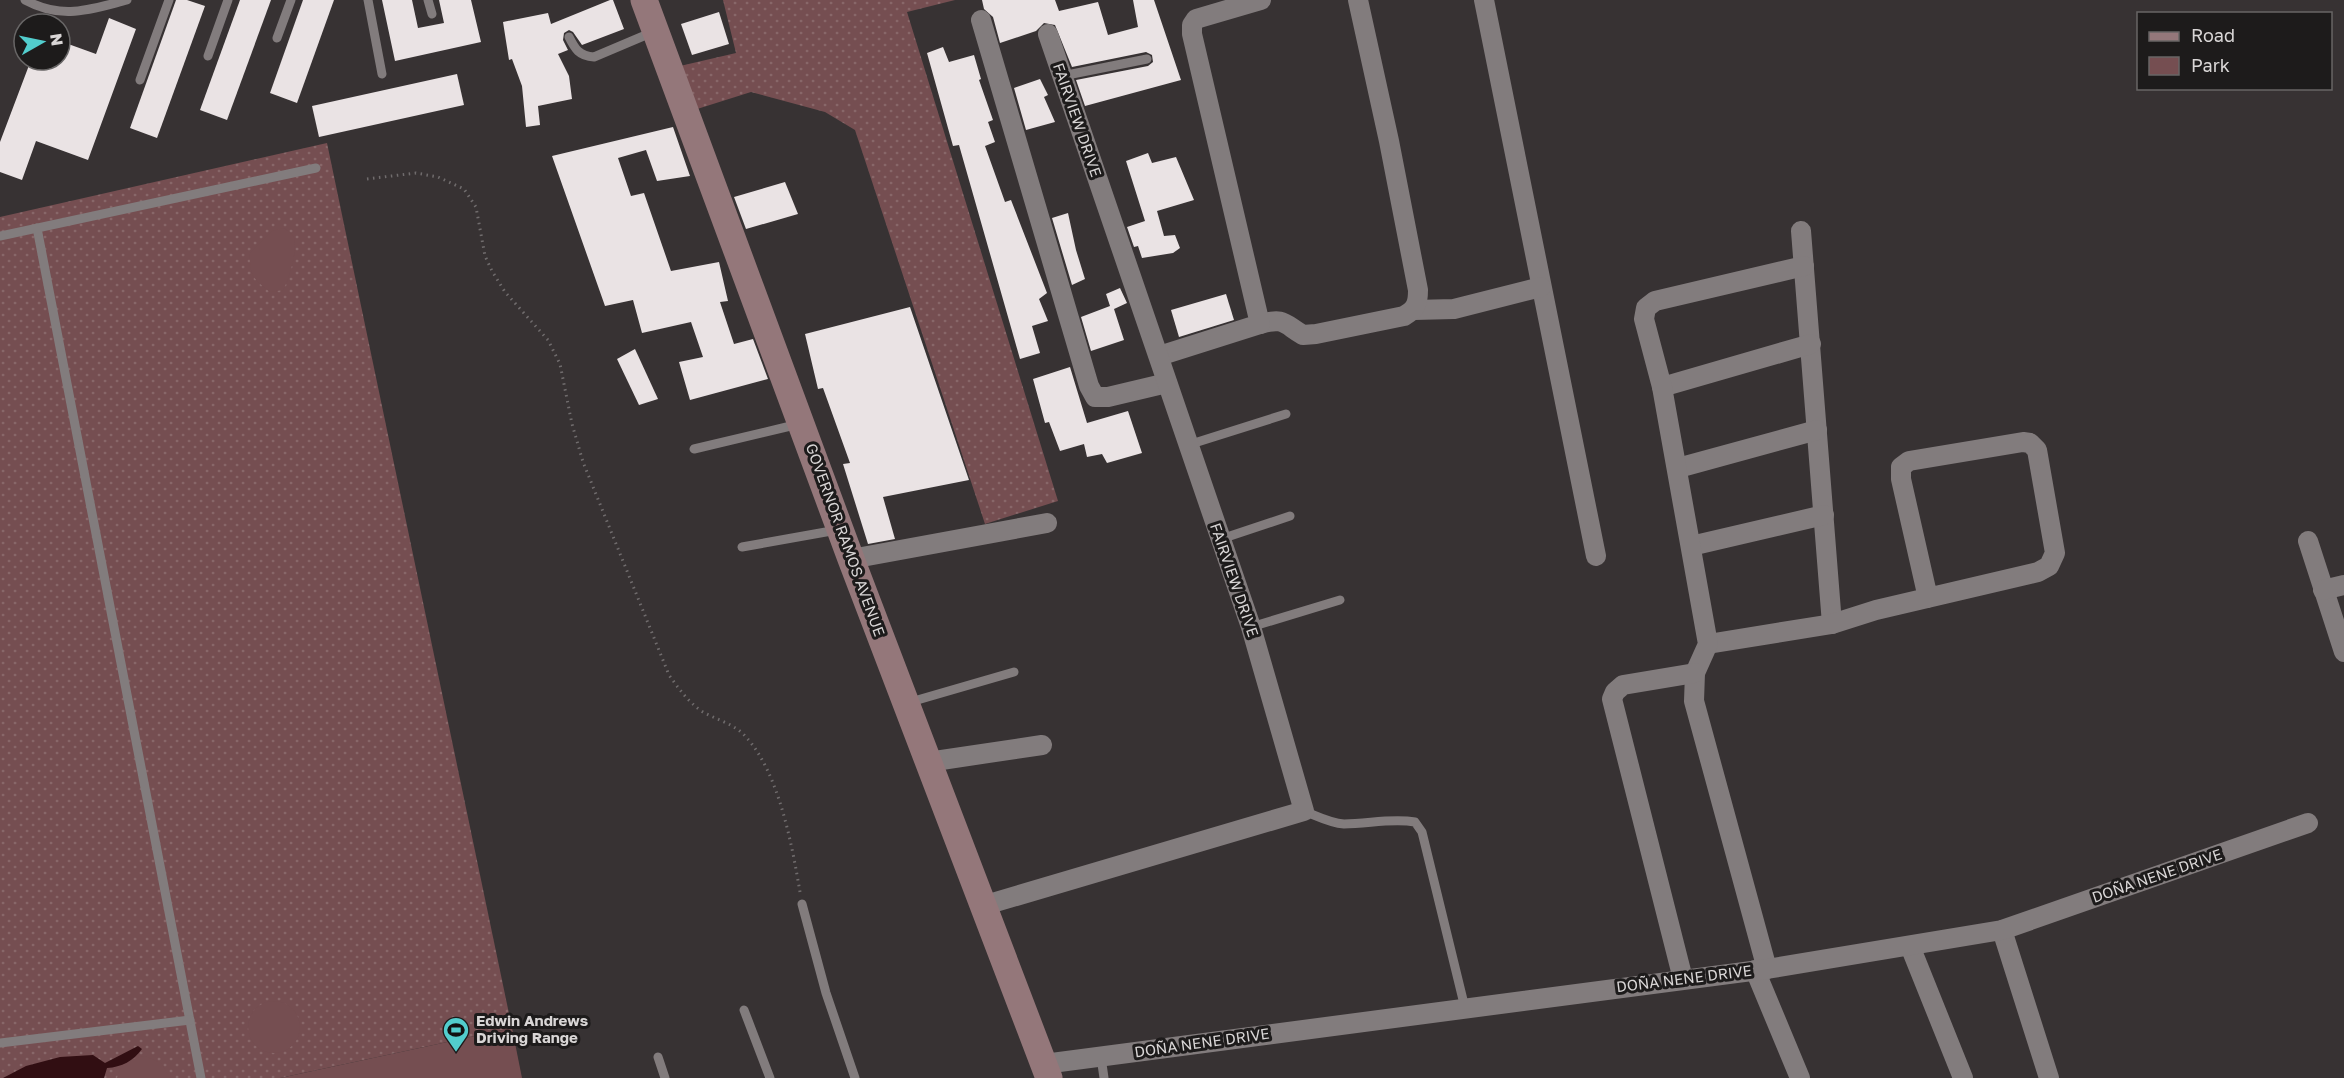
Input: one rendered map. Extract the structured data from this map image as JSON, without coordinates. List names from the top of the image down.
{
  "streets": {
    "main road": ["GOVERNOR RAMOS AVENUE"],
    "street": ["FAIRVIEW DRIVE", "DOÑA NENE DRIVE"]
  },
  "crossings": [
    ["GOVERNOR RAMOS AVENUE", "DOÑA NENE DRIVE"]
  ],
  "places": {
    "sports": ["Edwin Andrews Driving Range"]
  },
  "legend": ["Road", "Park"],
  "north": "right"
}
